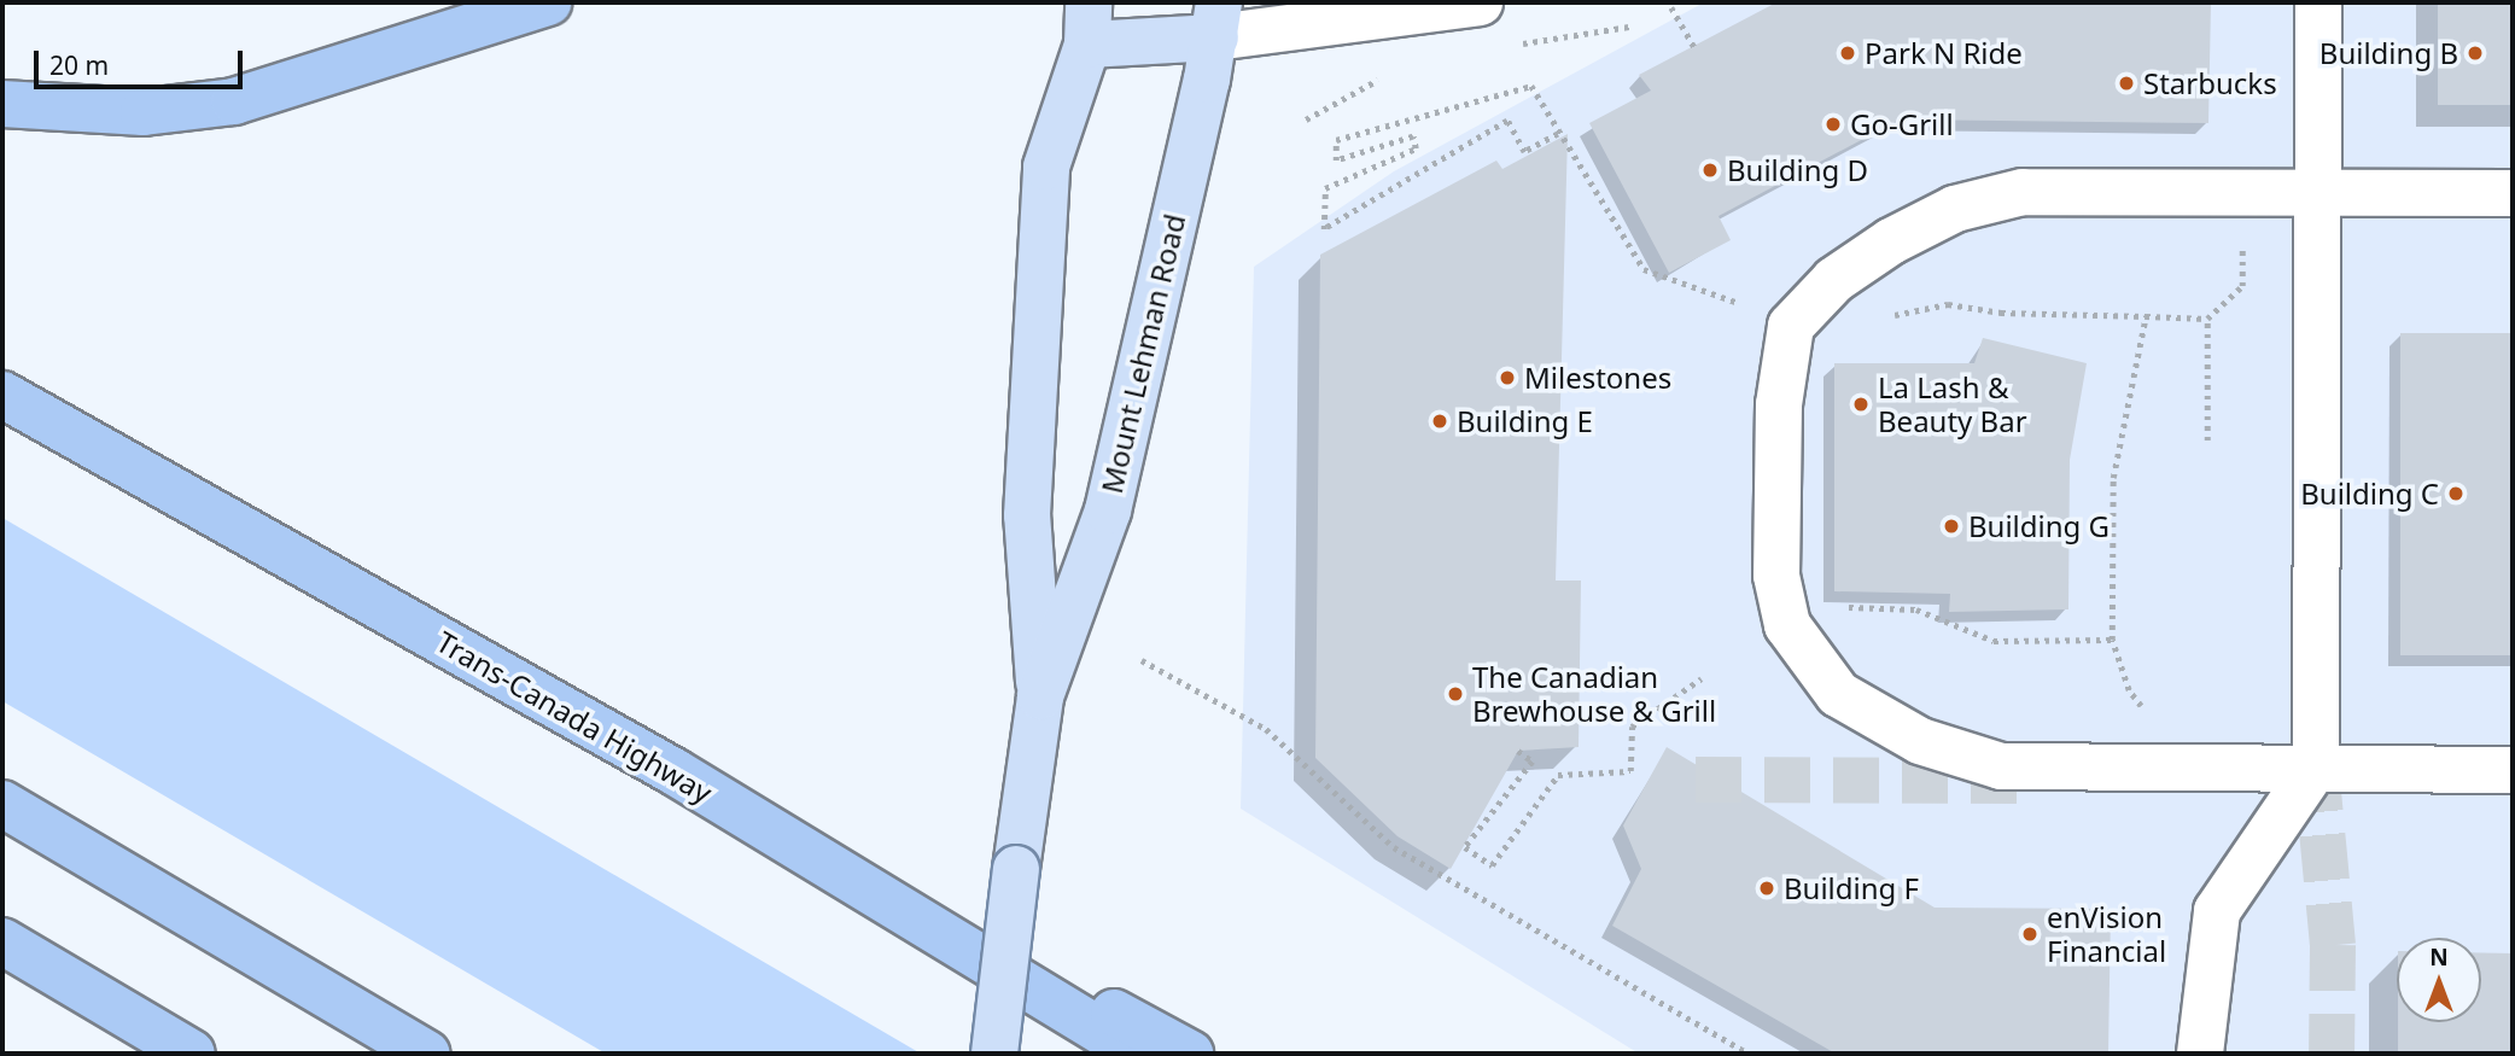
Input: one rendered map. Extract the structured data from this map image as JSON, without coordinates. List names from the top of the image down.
{
  "streets": {
    "highway": ["Trans-Canada Highway"],
    "main road": ["Mount Lehman Road"]
  },
  "places": [
    "Park N Ride",
    "Building B",
    "Starbucks",
    "Go-Grill",
    "Building D",
    "Milestones",
    "La Lash & Beauty Bar",
    "Building E",
    "Building C",
    "Building G",
    "The Canadian Brewhouse & Grill",
    "Building F",
    "enVision Financial"
  ],
  "scale_bar": "20 m",
  "north": "top"
}
